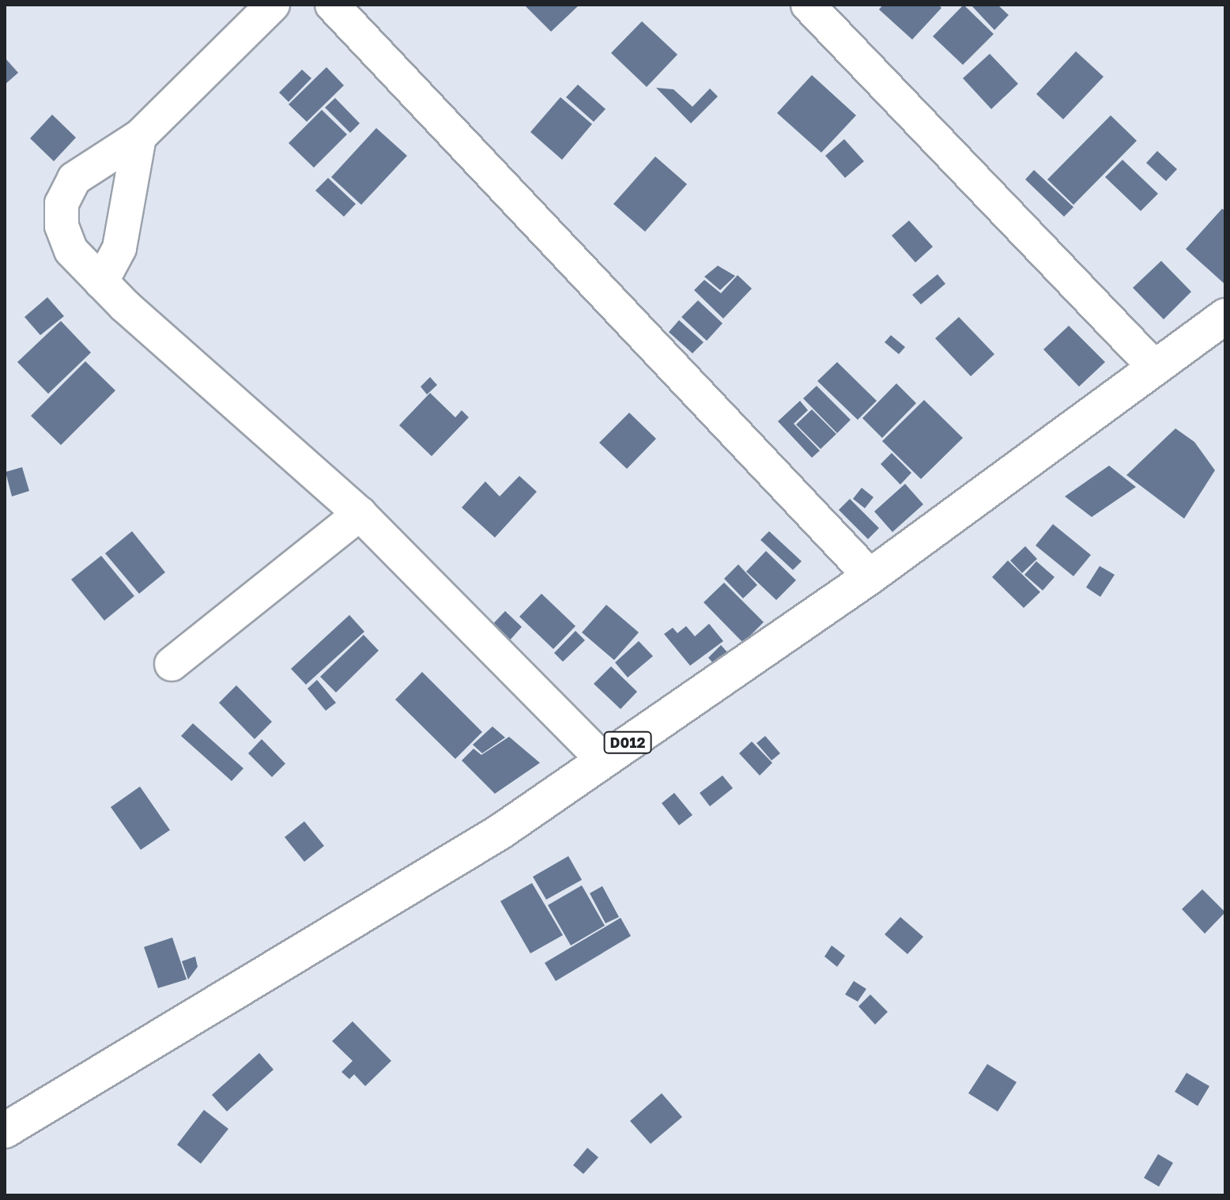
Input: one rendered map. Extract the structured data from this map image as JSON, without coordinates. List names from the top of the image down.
{
  "streets": {
    "main road": ["D012"]
  }
}
